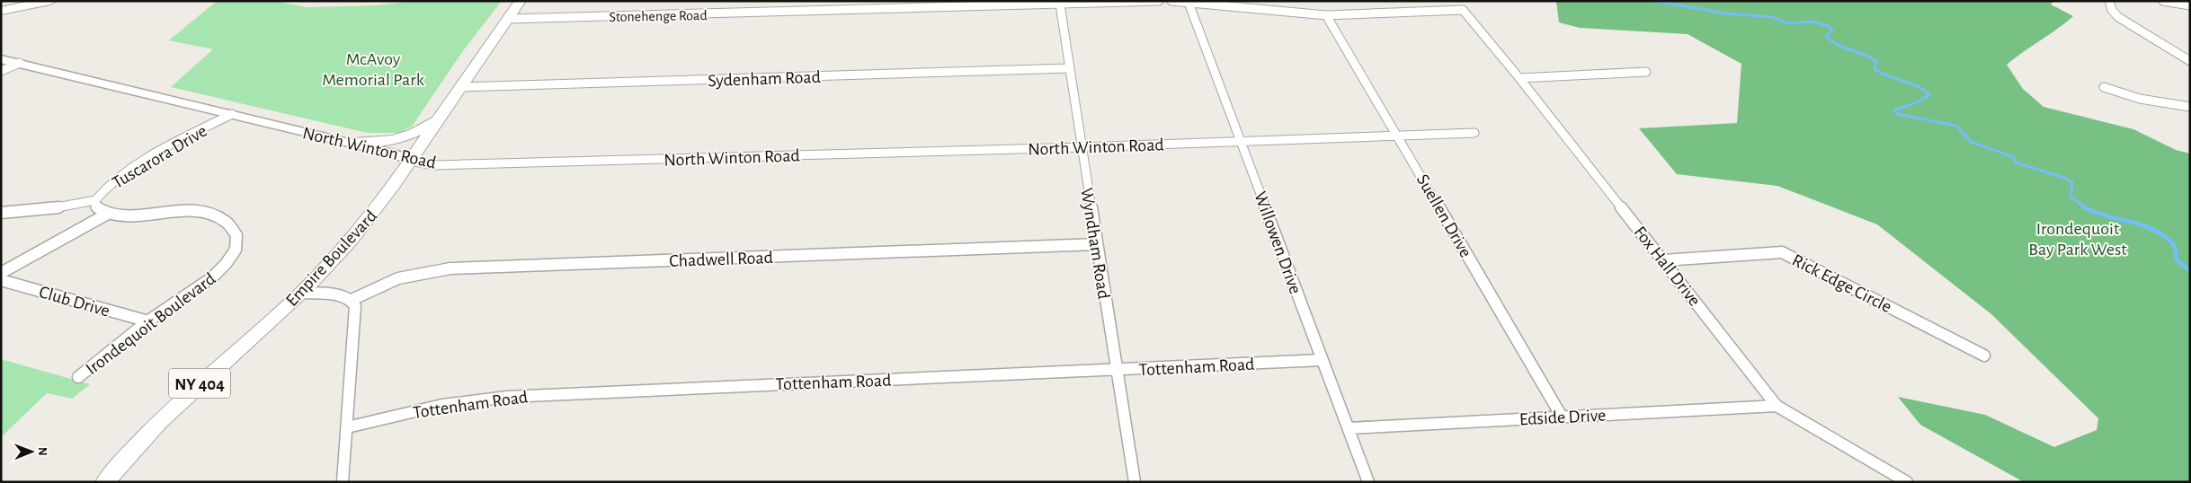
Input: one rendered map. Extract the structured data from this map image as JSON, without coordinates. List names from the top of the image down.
{
  "streets": {
    "main road": ["North Winton Road", "Empire Boulevard", "NY 404"],
    "street": [
      "Stonehenge Road",
      "Sydenham Road",
      "Tuscarora Drive",
      "Suellen Drive",
      "Willowen Drive",
      "Wyndham Road",
      "Chadwell Road",
      "Fox Hall Drive",
      "Rick Edge Circle",
      "Club Drive",
      "Irondequoit Boulevard",
      "Tottenham Road",
      "Edside Drive"
    ]
  },
  "crossings": [
    ["Stonehenge Road", "Wyndham Road"],
    ["Stonehenge Road", "Empire Boulevard"],
    ["Sydenham Road", "Wyndham Road"],
    ["Sydenham Road", "Empire Boulevard"],
    ["North Winton Road", "Tuscarora Drive"],
    ["North Winton Road", "Suellen Drive"],
    ["North Winton Road", "Willowen Drive"],
    ["North Winton Road", "Wyndham Road"],
    ["North Winton Road", "Empire Boulevard"],
    ["Tuscarora Drive", "Irondequoit Boulevard"],
    ["Suellen Drive", "Fox Hall Drive"],
    ["Suellen Drive", "Edside Drive"],
    ["Willowen Drive", "Tottenham Road"],
    ["Willowen Drive", "Edside Drive"],
    ["Wyndham Road", "Chadwell Road"],
    ["Wyndham Road", "Tottenham Road"],
    ["Fox Hall Drive", "Rick Edge Circle"],
    ["Fox Hall Drive", "Edside Drive"],
    ["Club Drive", "Irondequoit Boulevard"]
  ],
  "parks": ["McAvoy Memorial Park", "Irondequoit Bay Park West"],
  "north": "right"
}
